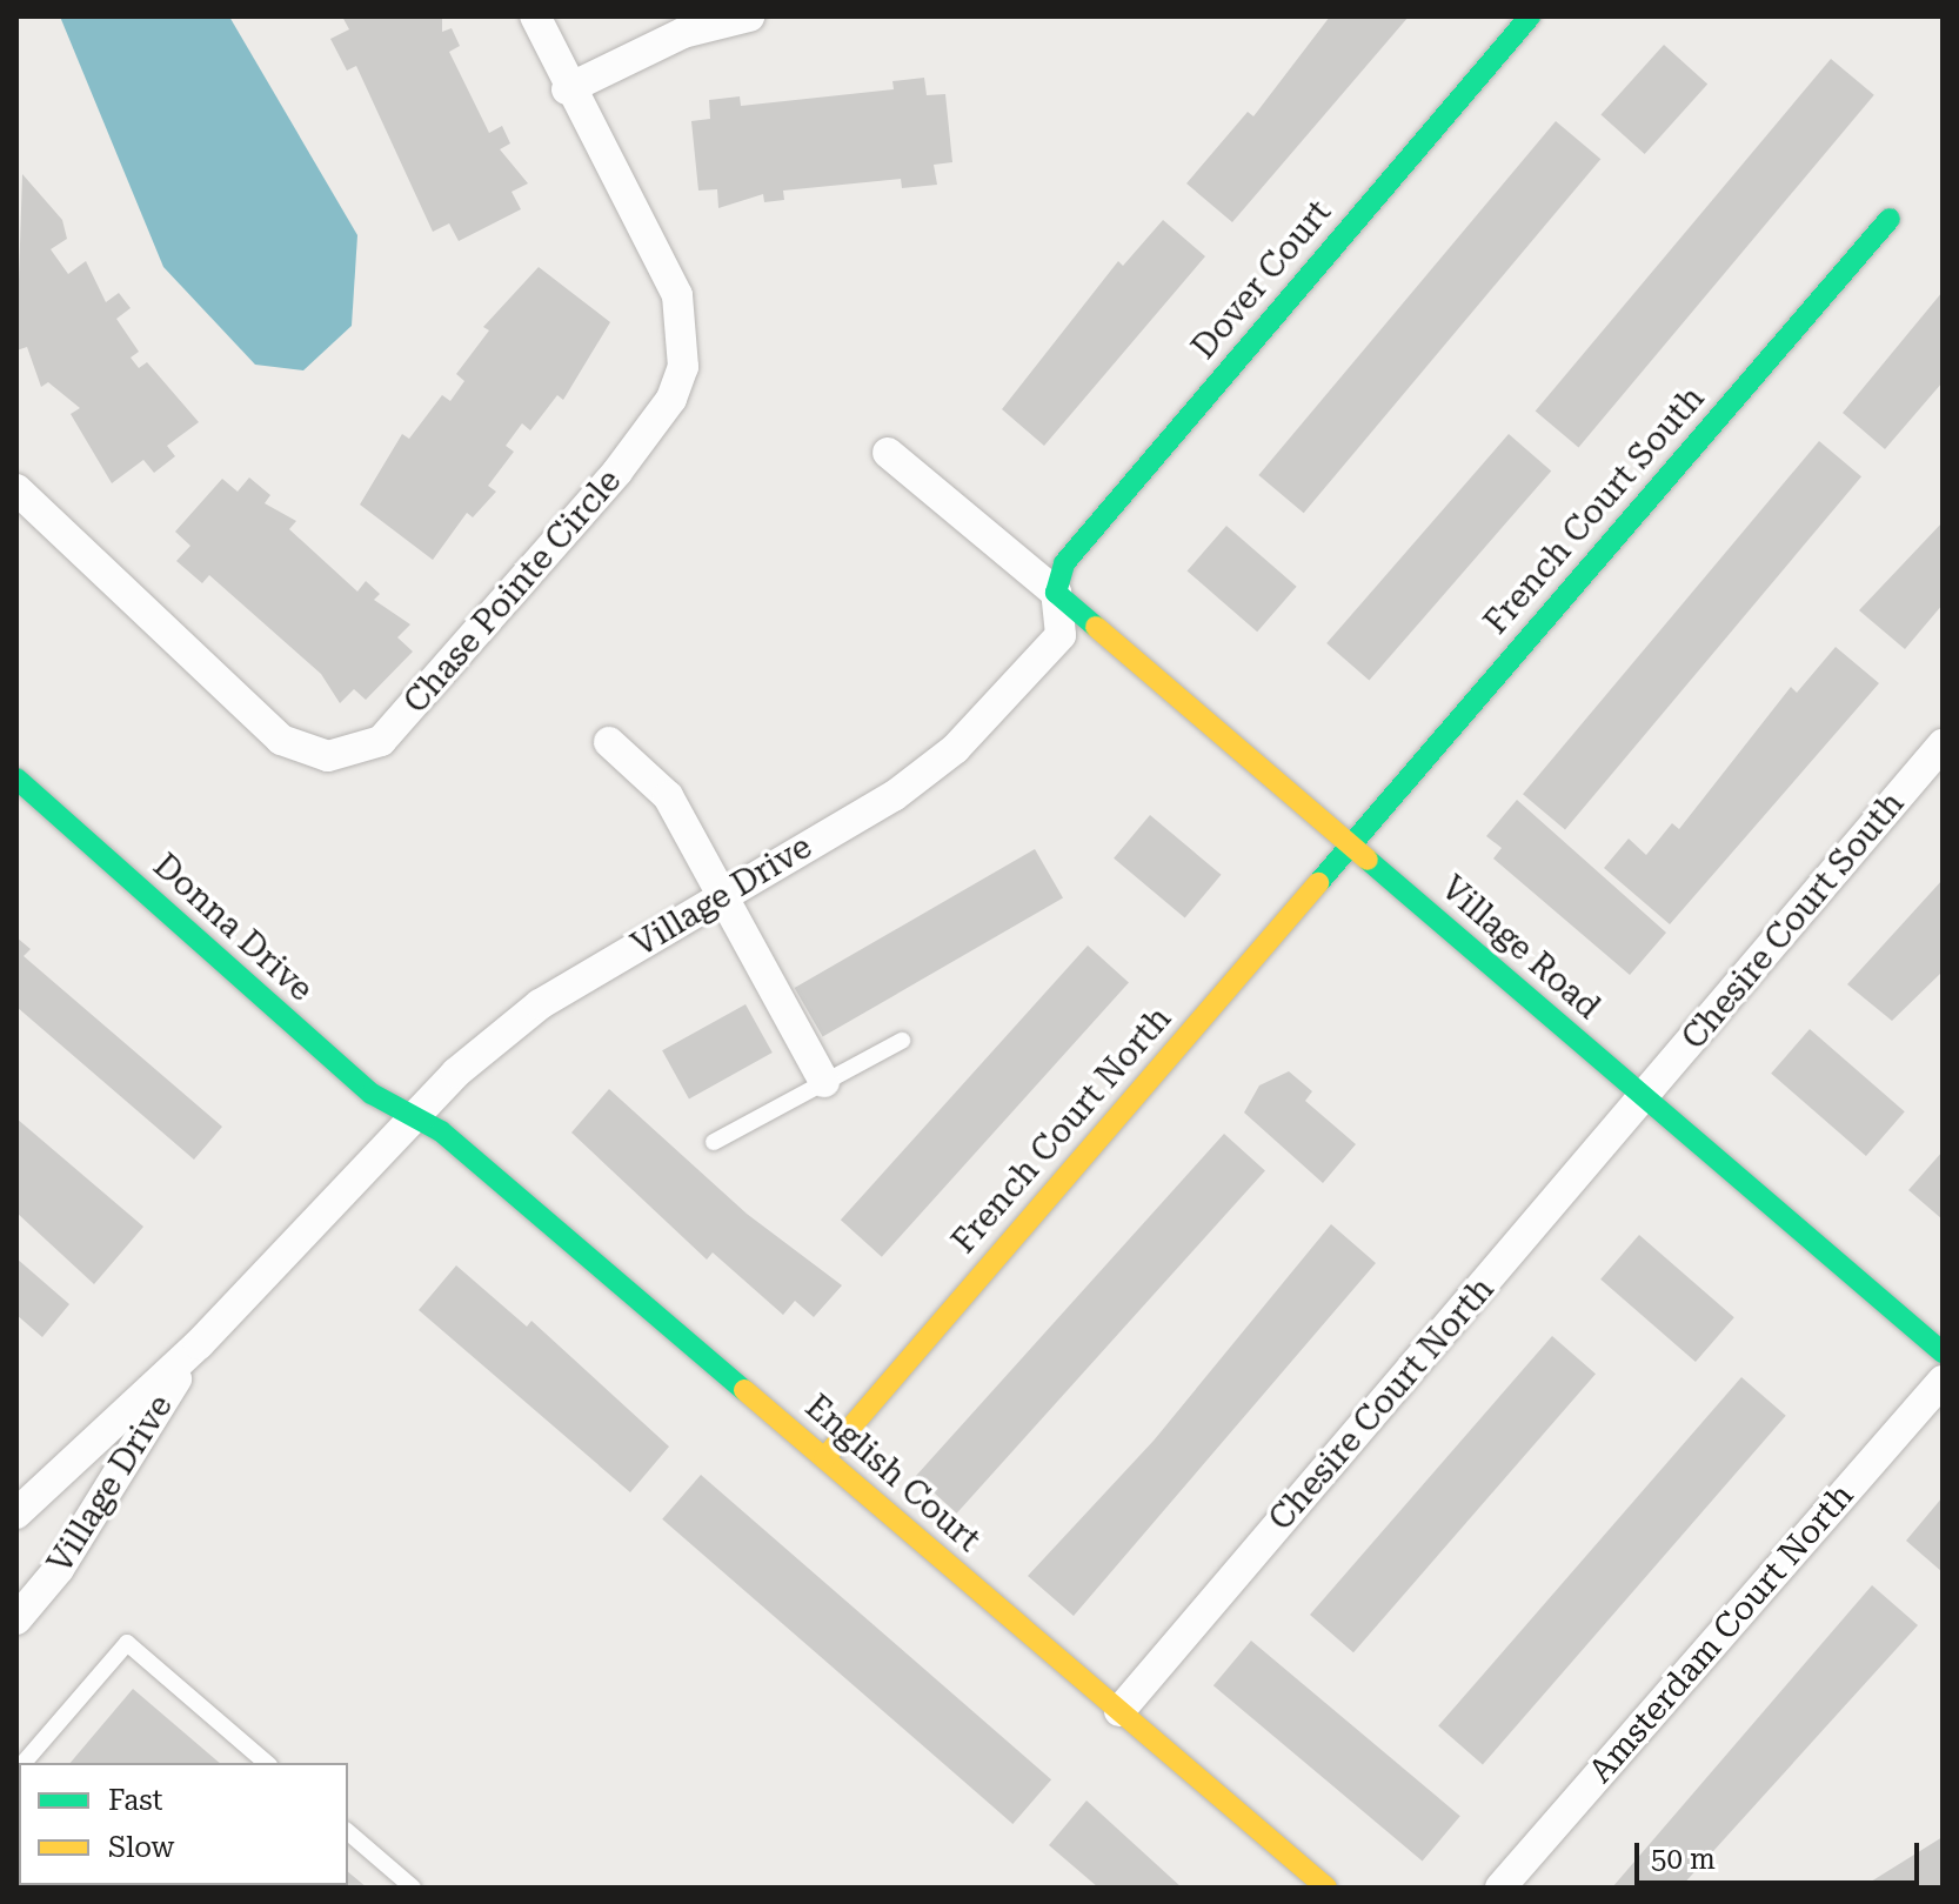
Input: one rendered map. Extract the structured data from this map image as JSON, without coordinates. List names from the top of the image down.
{
  "streets": {
    "street": [
      "Dover Court",
      "French Court South",
      "Chase Pointe Circle",
      "Village Drive",
      "Chesire Court South",
      "Donna Drive",
      "Village Road",
      "French Court North",
      "Chesire Court North",
      "English Court",
      "Amsterdam Court North"
    ]
  },
  "crossings": [
    ["Dover Court", "Village Drive"],
    ["Dover Court", "Village Road"],
    ["French Court South", "Village Road"],
    ["French Court South", "French Court North"],
    ["Village Drive", "Donna Drive"],
    ["Village Drive", "Village Road"],
    ["Village Drive", "English Court"],
    ["Chesire Court South", "Village Road"],
    ["Chesire Court South", "Chesire Court North"],
    ["Donna Drive", "English Court"],
    ["Village Road", "French Court North"],
    ["Village Road", "Chesire Court North"],
    ["French Court North", "English Court"],
    ["Chesire Court North", "English Court"]
  ],
  "legend": ["Fast", "Slow"],
  "scale_bar": "50 m"
}
